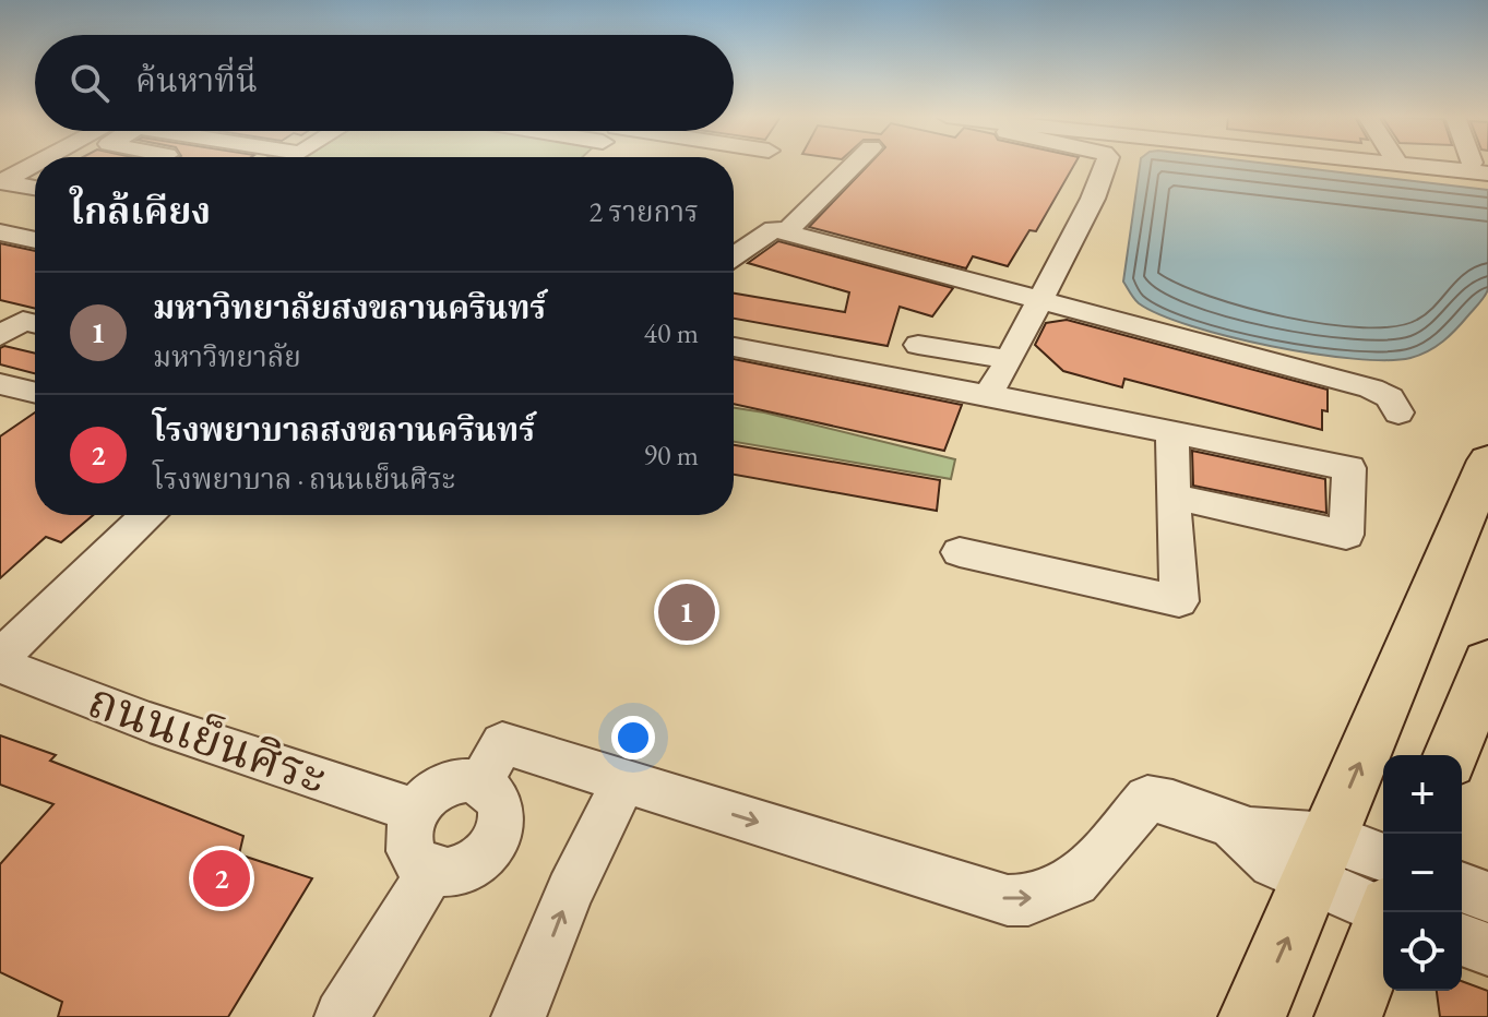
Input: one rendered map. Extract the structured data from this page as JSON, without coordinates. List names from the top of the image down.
{
  "streets": {
    "street": ["ถนนเย็นศิระ"]
  },
  "page": {
    "search": "ค้นหาที่นี่",
    "heading": ["ใกล้เคียง", "2 รายการ"],
    "list": [
      {
        "mark": "1",
        "name": "มหาวิทยาลัยสงขลานครินทร์",
        "note": "มหาวิทยาลัย",
        "value": "40 m"
      },
      {
        "mark": "2",
        "name": "โรงพยาบาลสงขลานครินทร์",
        "note": "โรงพยาบาล · ถนนเย็นศิระ",
        "value": "90 m"
      }
    ],
    "pins": ["1", "2"],
    "map_buttons": ["+", "−"]
  }
}
